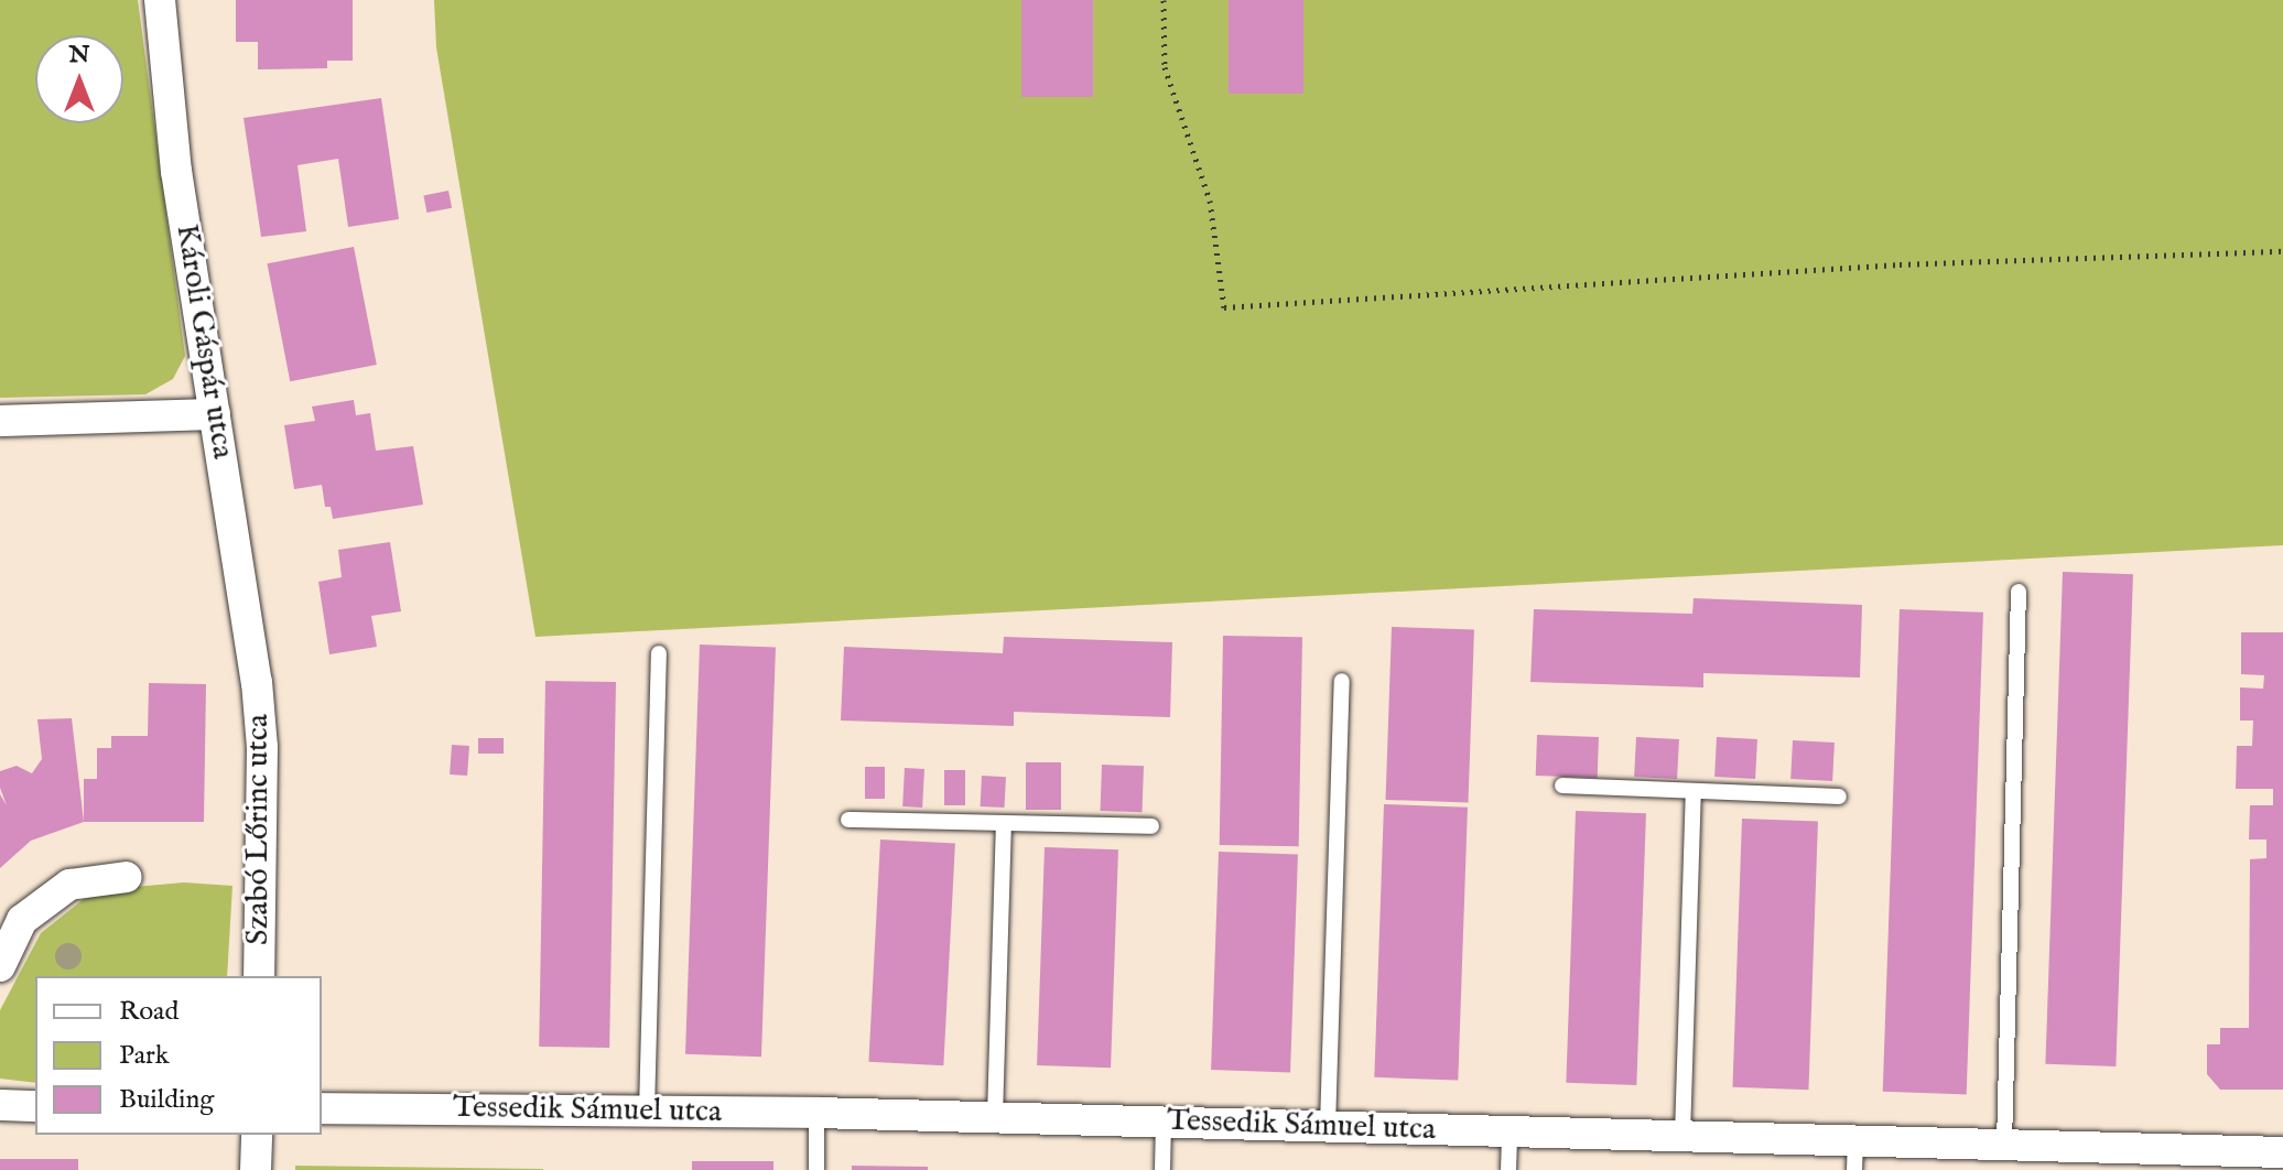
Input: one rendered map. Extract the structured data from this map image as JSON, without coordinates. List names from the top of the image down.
{
  "streets": {
    "street": ["Károli Gáspár utca", "Szabó Lőrinc utca", "Tessedik Sámuel utca"]
  },
  "crossings": [
    ["Károli Gáspár utca", "Szabó Lőrinc utca"]
  ],
  "legend": ["Road", "Park", "Building"],
  "north": "top"
}
